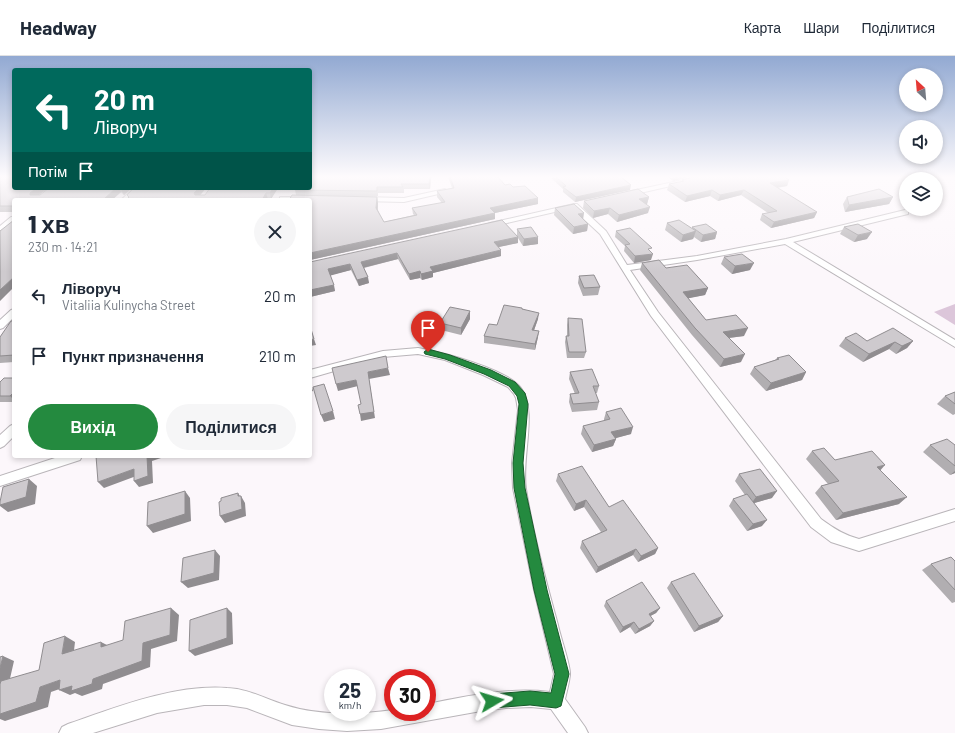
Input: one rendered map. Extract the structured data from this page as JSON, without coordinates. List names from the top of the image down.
{
  "north": "top left",
  "page": {
    "header": "Headway",
    "nav": ["Карта", "Шари", "Поділитися"],
    "turn": ["20 m", "Ліворуч"],
    "then": "Потім",
    "heading": ["1 хв", "230 m · 14:21"],
    "list": [
      {
        "name": "Ліворуч",
        "note": "Vitaliia Kulinycha Street",
        "value": "20 m"
      },
      {
        "name": "Пункт призначення",
        "value": "210 m"
      }
    ],
    "buttons": ["Вихід", "Поділитися"],
    "speed": "25 km/h",
    "limit": "30"
  }
}
